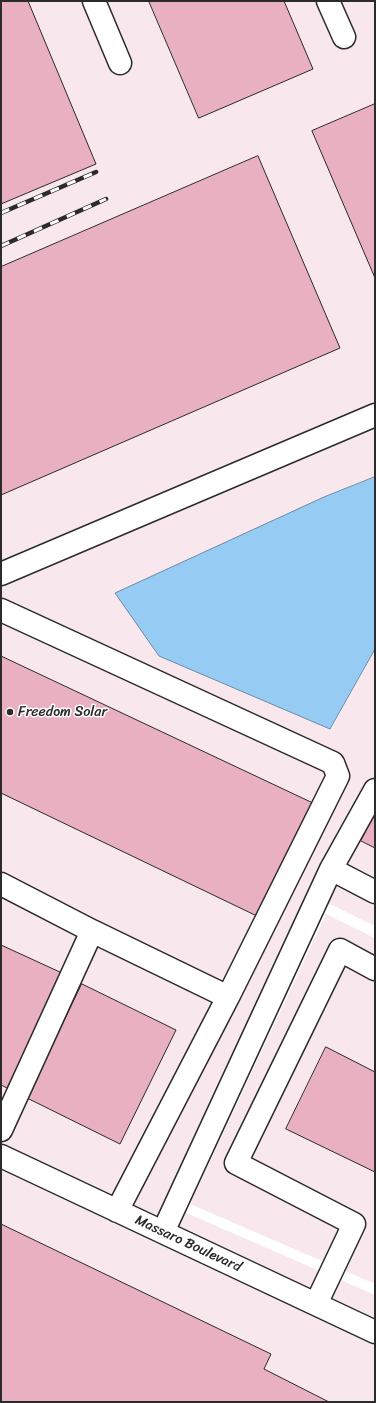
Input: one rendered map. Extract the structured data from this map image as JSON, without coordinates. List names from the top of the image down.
{
  "streets": {
    "street": ["Massaro Boulevard"]
  },
  "places": ["Freedom Solar"]
}
